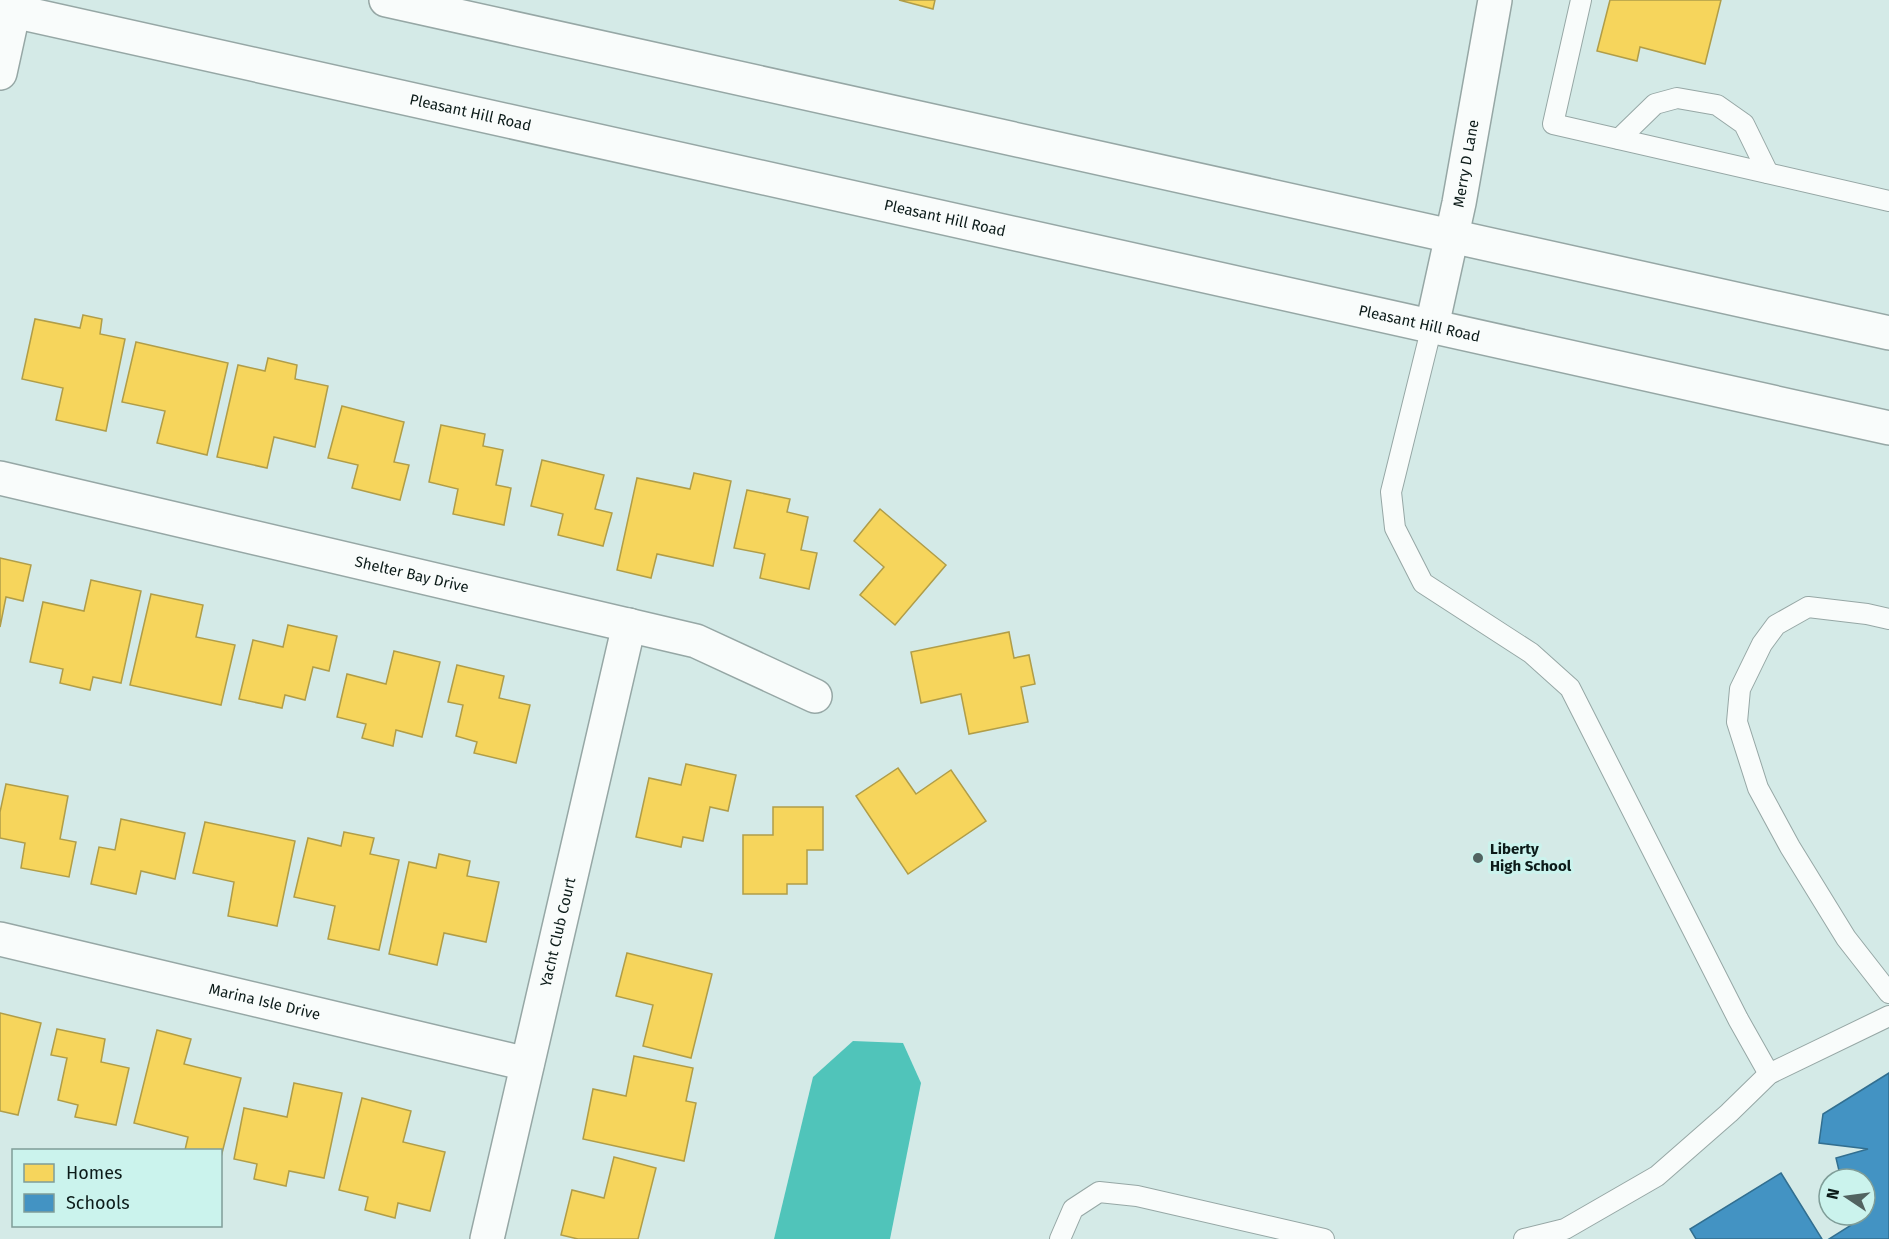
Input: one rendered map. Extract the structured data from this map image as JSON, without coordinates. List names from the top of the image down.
{
  "streets": {
    "main road": [
      "Pleasant Hill Road",
      "Merry D Lane",
      "Shelter Bay Drive",
      "Yacht Club Court",
      "Marina Isle Drive"
    ]
  },
  "crossings": [
    ["Pleasant Hill Road", "Merry D Lane"],
    ["Shelter Bay Drive", "Yacht Club Court"],
    ["Yacht Club Court", "Marina Isle Drive"]
  ],
  "places": ["Liberty High School"],
  "legend": ["Homes", "Schools"],
  "north": "left"
}
